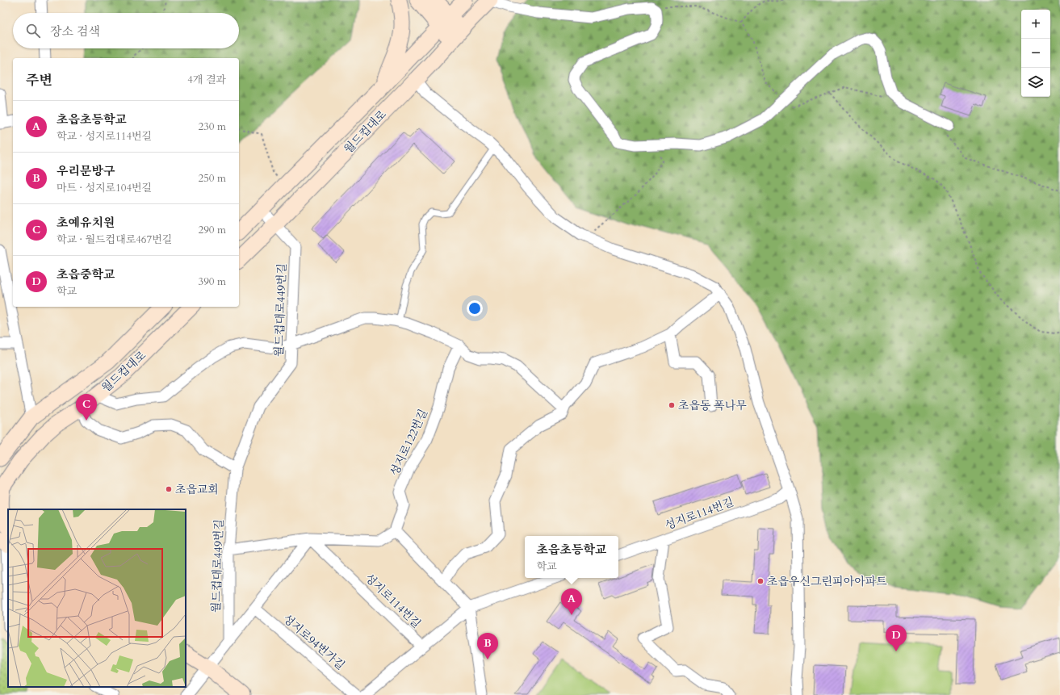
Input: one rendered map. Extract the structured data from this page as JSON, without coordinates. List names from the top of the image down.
{
  "streets": {
    "main road": ["월드컵대로"],
    "street": [
      "월드컵대로449번길",
      "성지로122번길",
      "성지로114번길",
      "성지로94번가길"
    ]
  },
  "crossings": [
    ["월드컵대로", "월드컵대로449번길"]
  ],
  "places": ["초읍동 폭나무", "초읍교회", "초읍우신그린피아아파트"],
  "page": {
    "map_buttons": ["+", "−"],
    "search": "장소 검색",
    "heading": ["주변", "4개 결과"],
    "list": [
      {
        "mark": "A",
        "name": "초읍초등학교",
        "note": "학교 · 성지로114번길",
        "value": "230 m"
      },
      {
        "mark": "B",
        "name": "우리문방구",
        "note": "마트 · 성지로104번길",
        "value": "250 m"
      },
      {
        "mark": "C",
        "name": "초예유치원",
        "note": "학교 · 월드컵대로467번길",
        "value": "290 m"
      },
      {
        "mark": "D",
        "name": "초읍중학교",
        "note": "학교",
        "value": "390 m"
      }
    ],
    "pins": [
      "C",
      "A",
      "D",
      "B"
    ],
    "popup": ["초읍초등학교", "학교"]
  }
}
